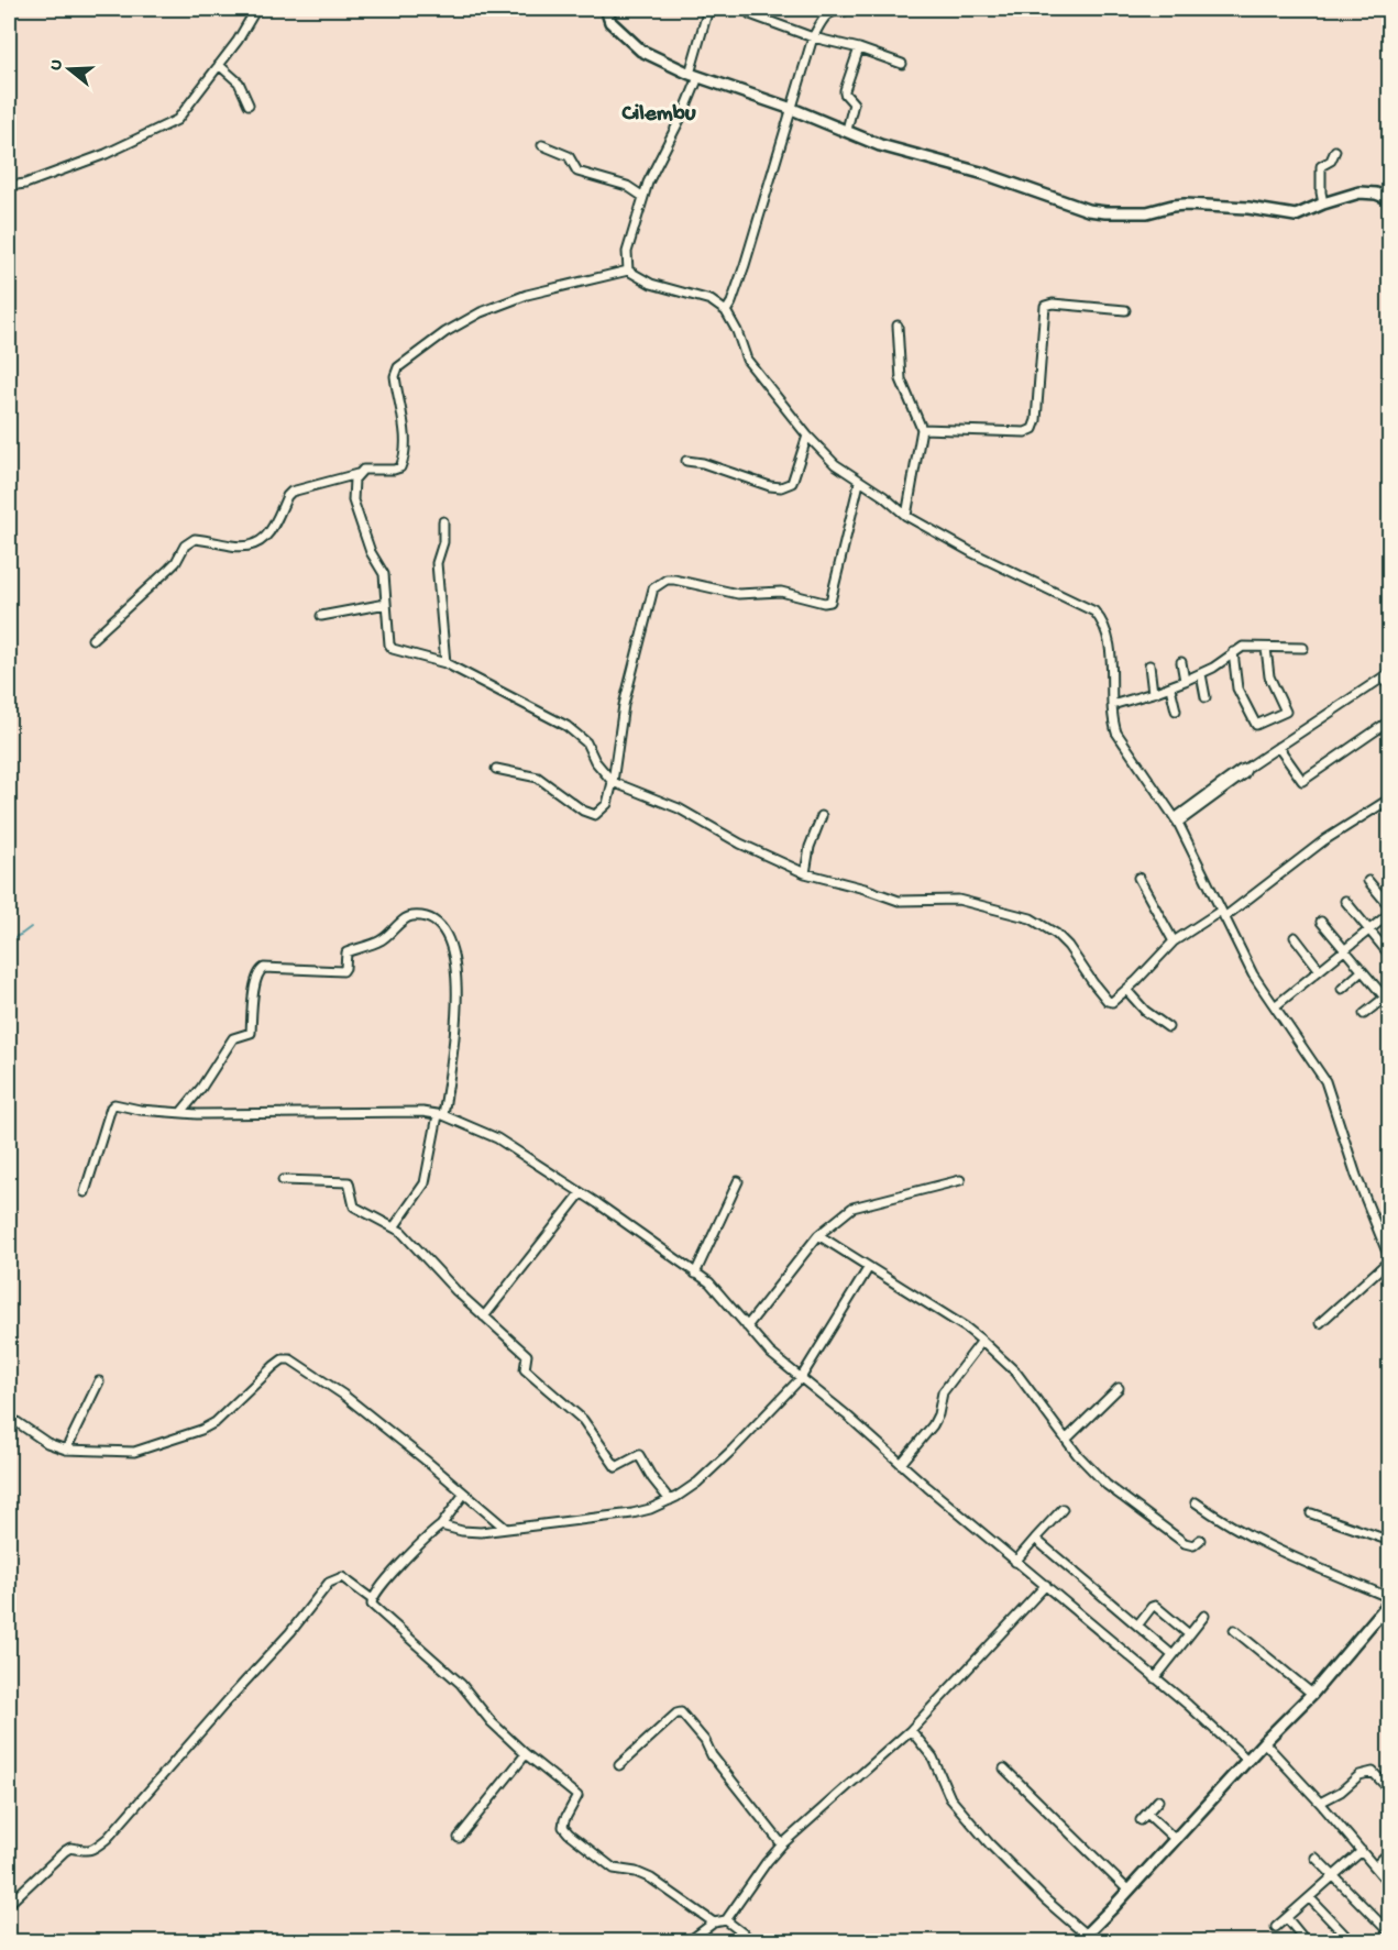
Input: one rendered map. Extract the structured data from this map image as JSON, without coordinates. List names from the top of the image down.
{
  "districts": ["Cilembu"],
  "north": "left"
}
